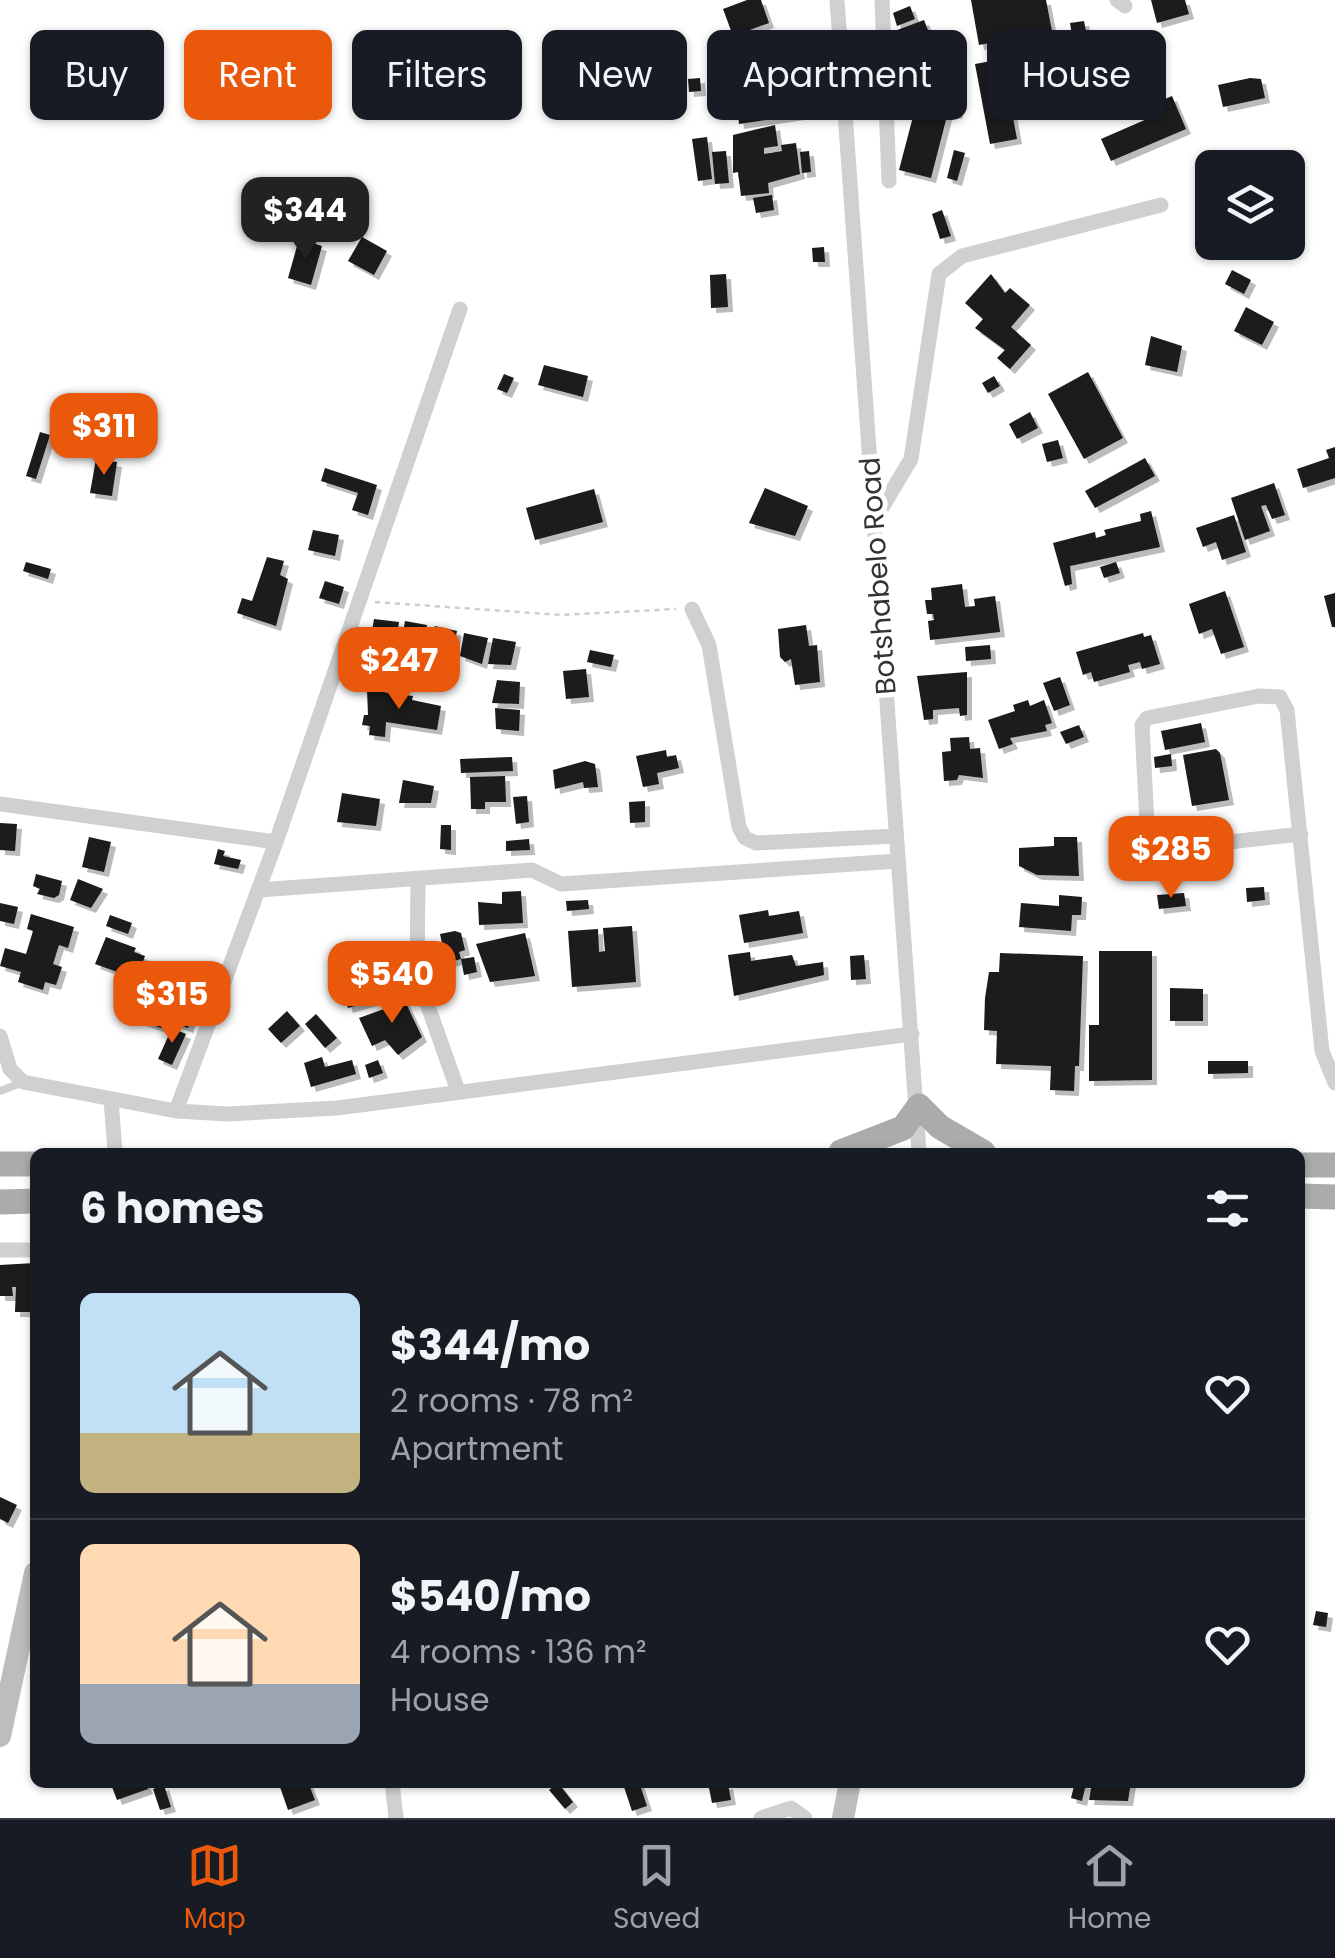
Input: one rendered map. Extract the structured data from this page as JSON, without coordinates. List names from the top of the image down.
{
  "streets": {
    "street": ["Botshabelo Road"]
  },
  "page": {
    "chip": [
      "Buy",
      "Rent",
      "Filters",
      "New",
      "Apartment",
      "House"
    ],
    "price": [
      "$344",
      "$311",
      "$247",
      "$285",
      "$540",
      "$315"
    ],
    "heading": "6 homes",
    "list": [
      {
        "name": "$344/mo",
        "note": "2 rooms · 78 m² · Apartment"
      },
      {
        "name": "$540/mo",
        "note": "4 rooms · 136 m² · House"
      }
    ],
    "tabs": ["Map", "Saved", "Home"]
  }
}
